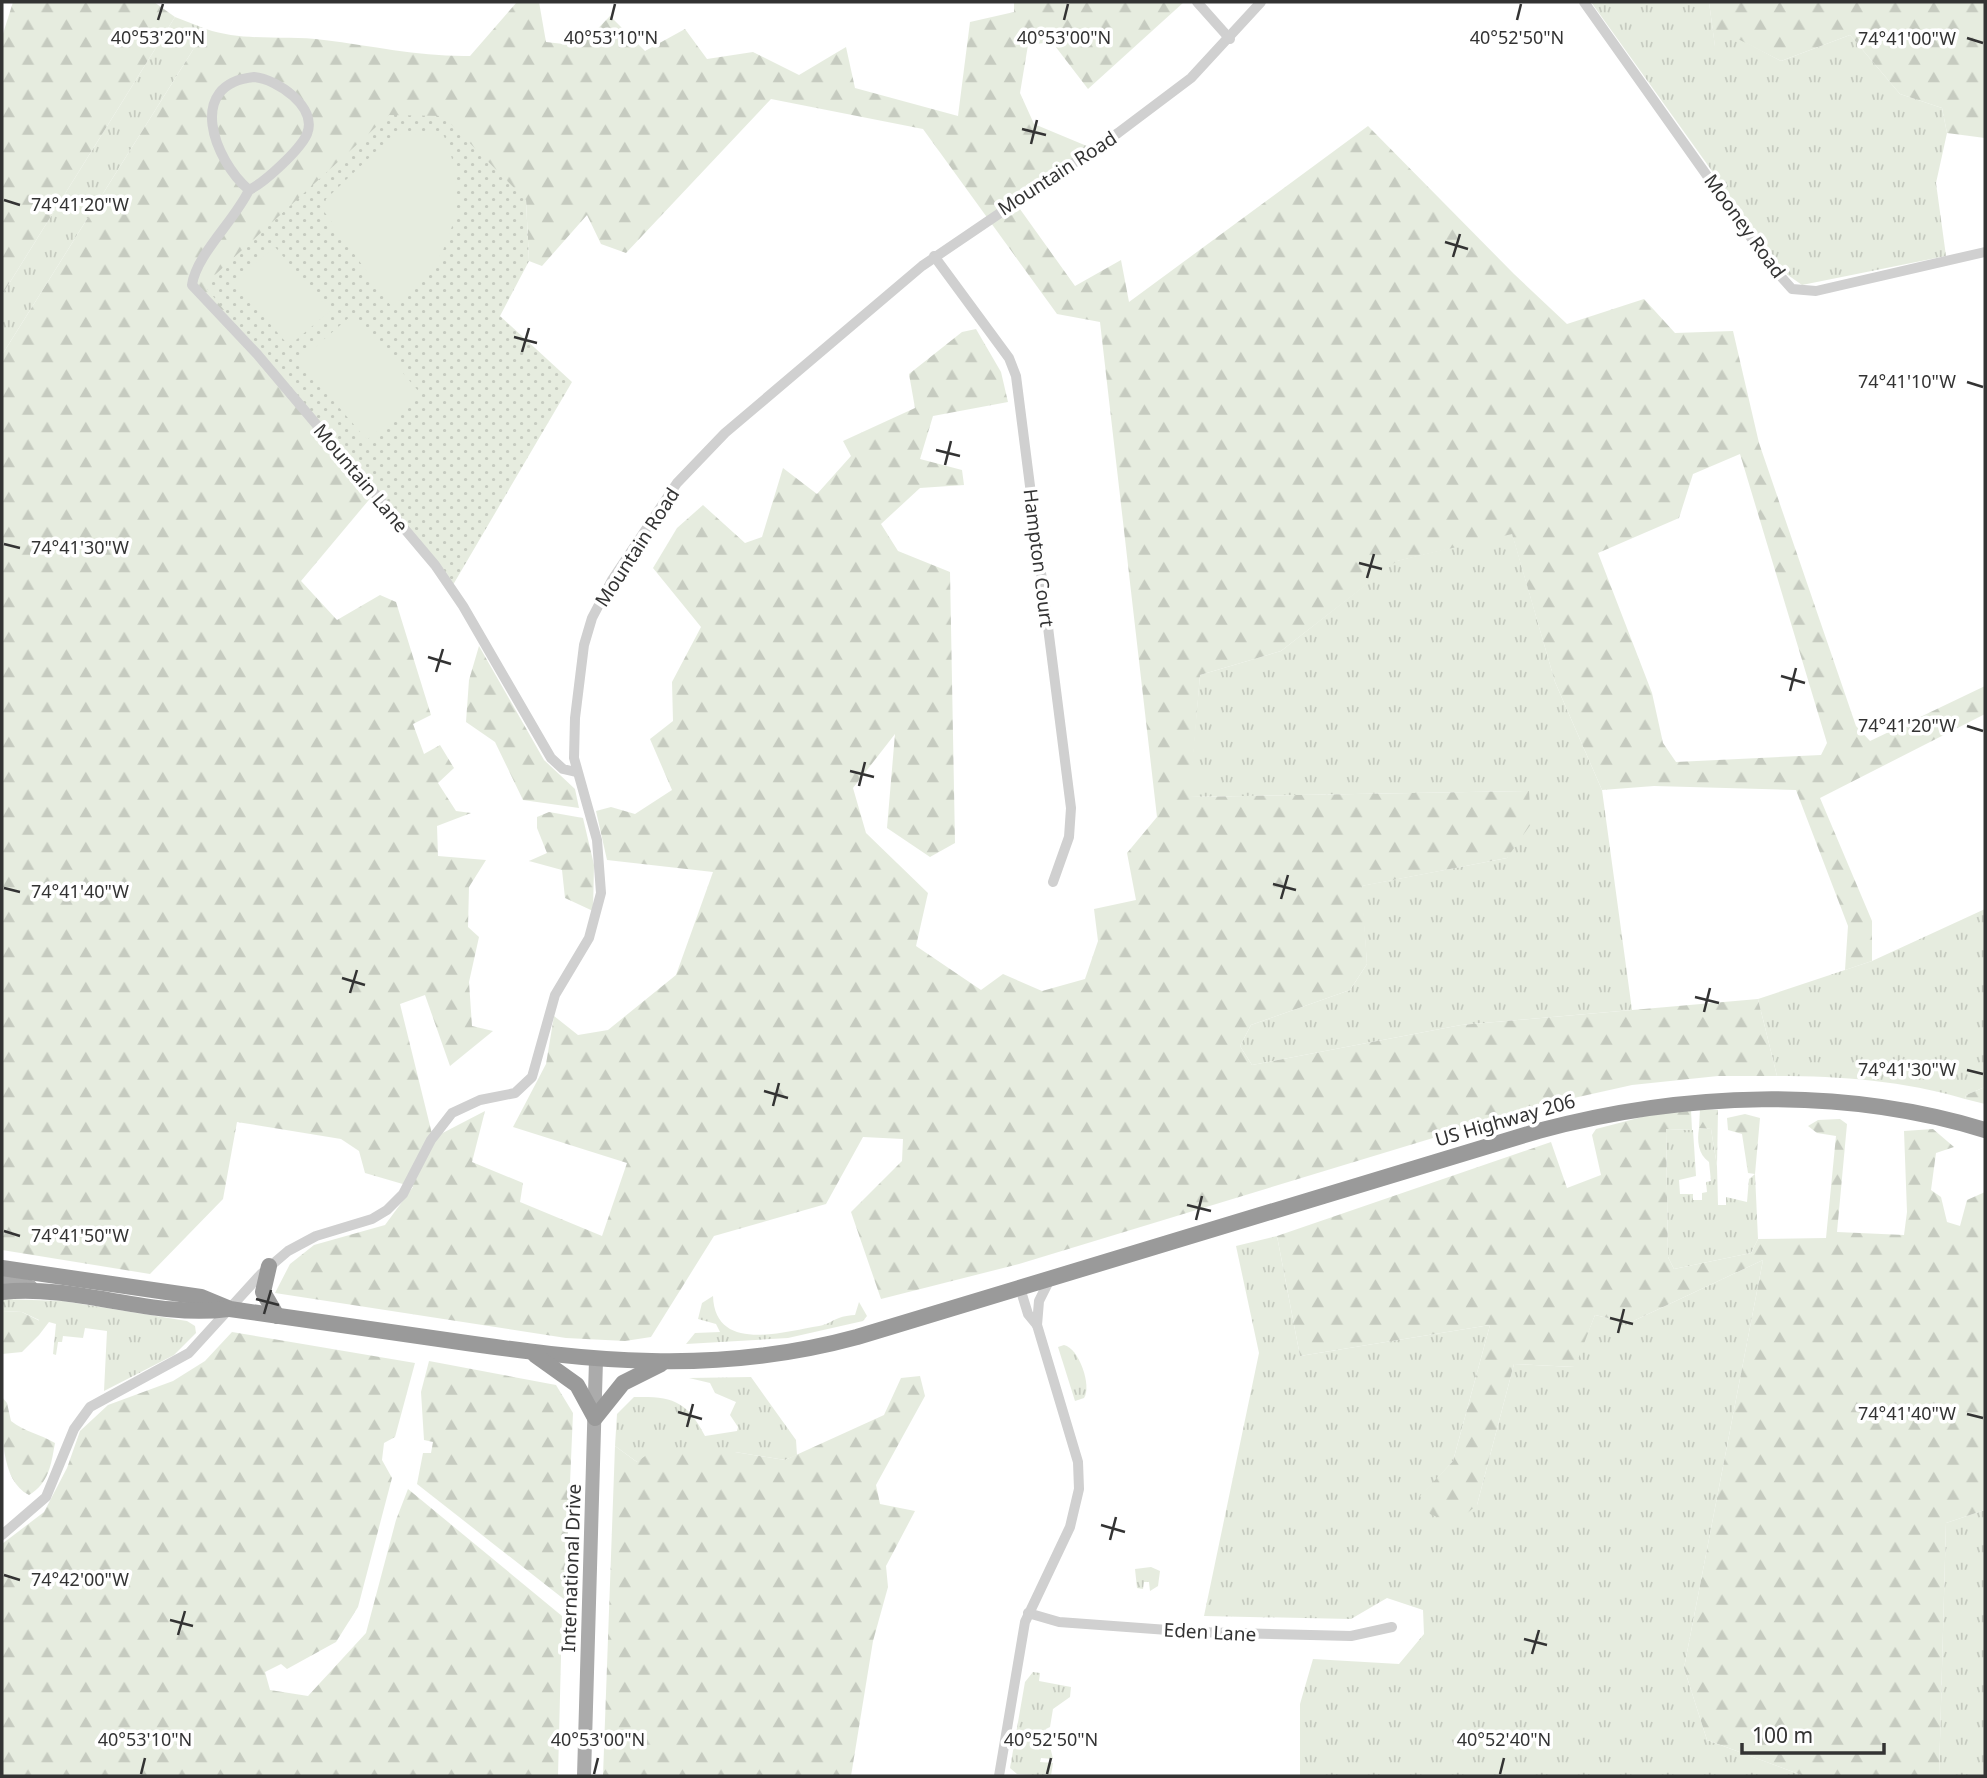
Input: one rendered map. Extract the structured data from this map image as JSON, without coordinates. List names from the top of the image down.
{
  "streets": {
    "highway": ["US Highway 206"],
    "main road": ["International Drive"],
    "street": [
      "Mountain Road",
      "Mooney Road",
      "Mountain Lane",
      "Hampton Court",
      "Eden Lane"
    ]
  },
  "crossings": [
    ["Mountain Road", "Mountain Lane"],
    ["Mountain Road", "Hampton Court"],
    ["Mountain Road", "US Highway 206"],
    ["US Highway 206", "International Drive"]
  ],
  "scale_bar": "100 m",
  "coordinates": [
    "40°53'20\"N",
    "40°53'10\"N",
    "40°53'00\"N",
    "40°52'50\"N",
    "74°41'00\"W",
    "74°41'20\"W",
    "74°41'10\"W",
    "74°41'30\"W",
    "74°41'40\"W",
    "74°41'50\"W",
    "74°42'00\"W",
    "40°52'40\"N"
  ]
}
